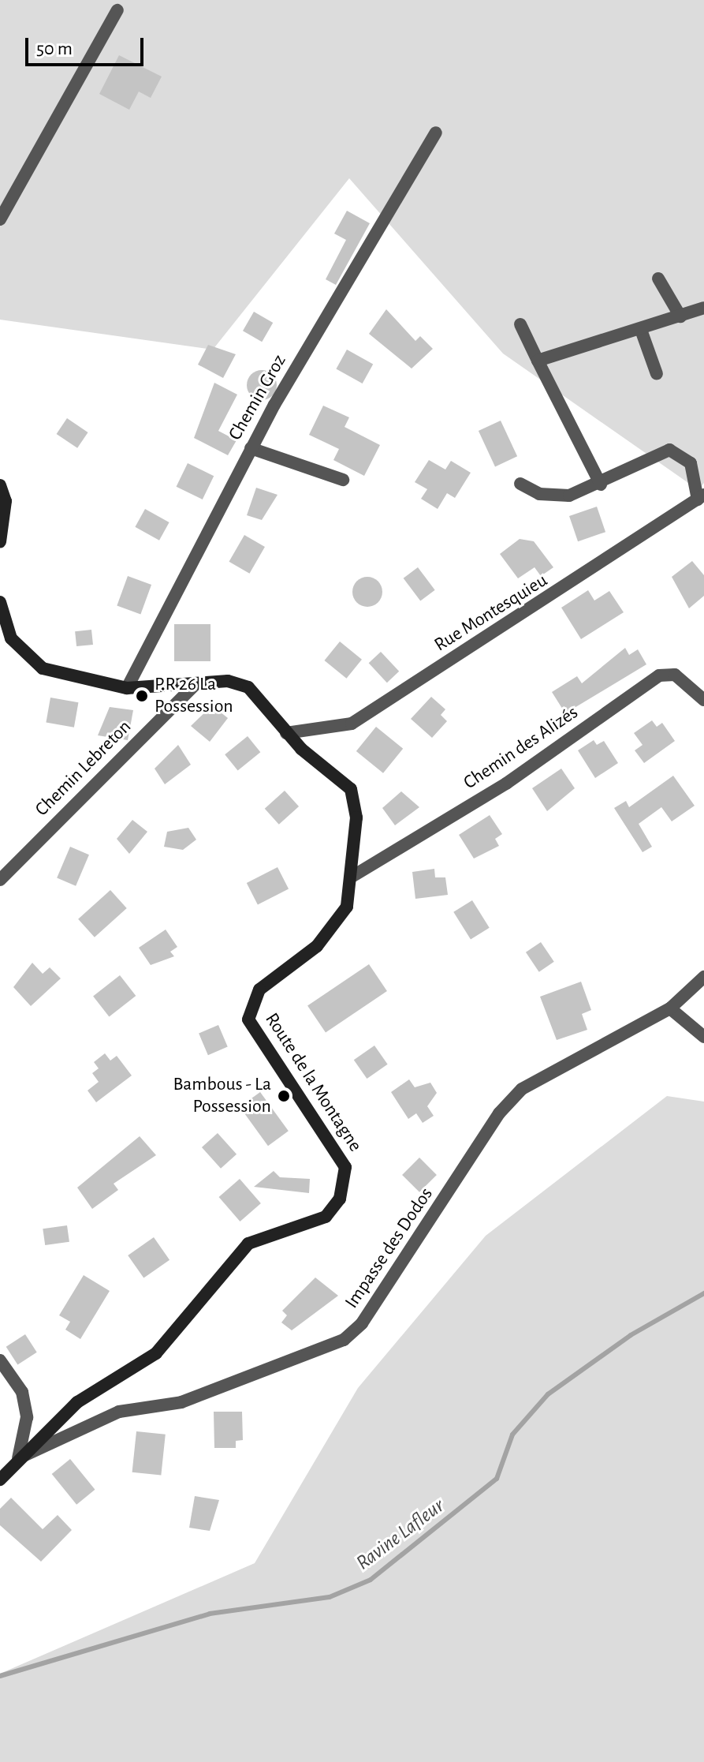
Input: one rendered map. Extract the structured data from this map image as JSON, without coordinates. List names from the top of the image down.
{
  "streets": {
    "main road": ["Route de la Montagne"],
    "street": [
      "Chemin Groz",
      "Rue Montesquieu",
      "Chemin des Alizés",
      "Chemin Lebreton",
      "Impasse des Dodos"
    ]
  },
  "crossings": [
    ["Chemin Groz", "Route de la Montagne"],
    ["Rue Montesquieu", "Route de la Montagne"],
    ["Chemin des Alizés", "Route de la Montagne"],
    ["Chemin Lebreton", "Route de la Montagne"],
    ["Route de la Montagne", "Impasse des Dodos"]
  ],
  "water": ["Ravine Lafleur"],
  "places": ["P.R 26 La Possession", "Bambous - La Possession"],
  "scale_bar": "50 m"
}
